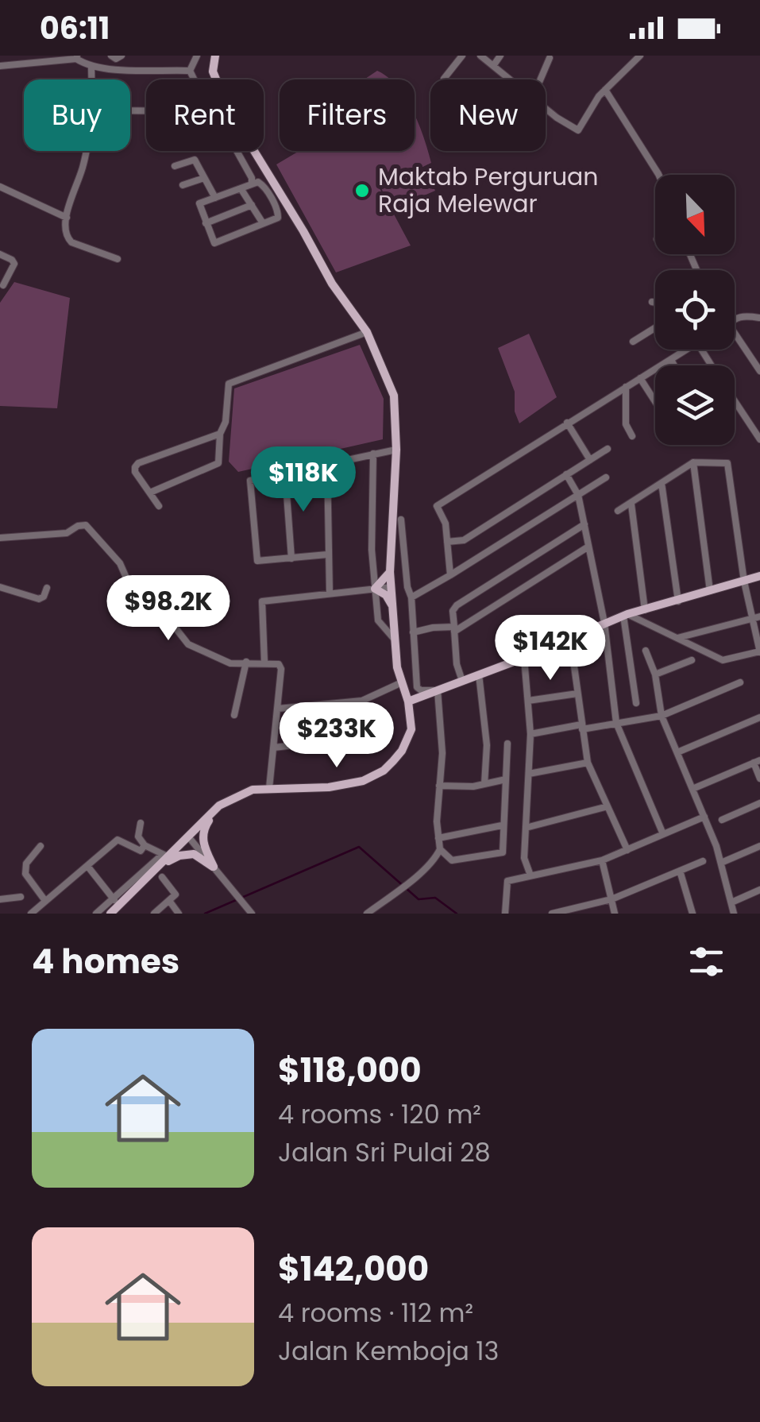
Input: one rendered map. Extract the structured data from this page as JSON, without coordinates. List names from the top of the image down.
{
  "places": ["Maktab Perguruan Raja Melewar"],
  "north": "bottom right",
  "page": {
    "status": "06:11",
    "chip": [
      "Buy",
      "Rent",
      "Filters",
      "New"
    ],
    "price": [
      "$118K",
      "$98.2K",
      "$142K",
      "$233K"
    ],
    "heading": "4 homes",
    "list": [
      {
        "name": "$118,000",
        "note": "4 rooms · 120 m² · Jalan Sri Pulai 28"
      },
      {
        "name": "$142,000",
        "note": "4 rooms · 112 m² · Jalan Kemboja 13"
      }
    ]
  }
}
